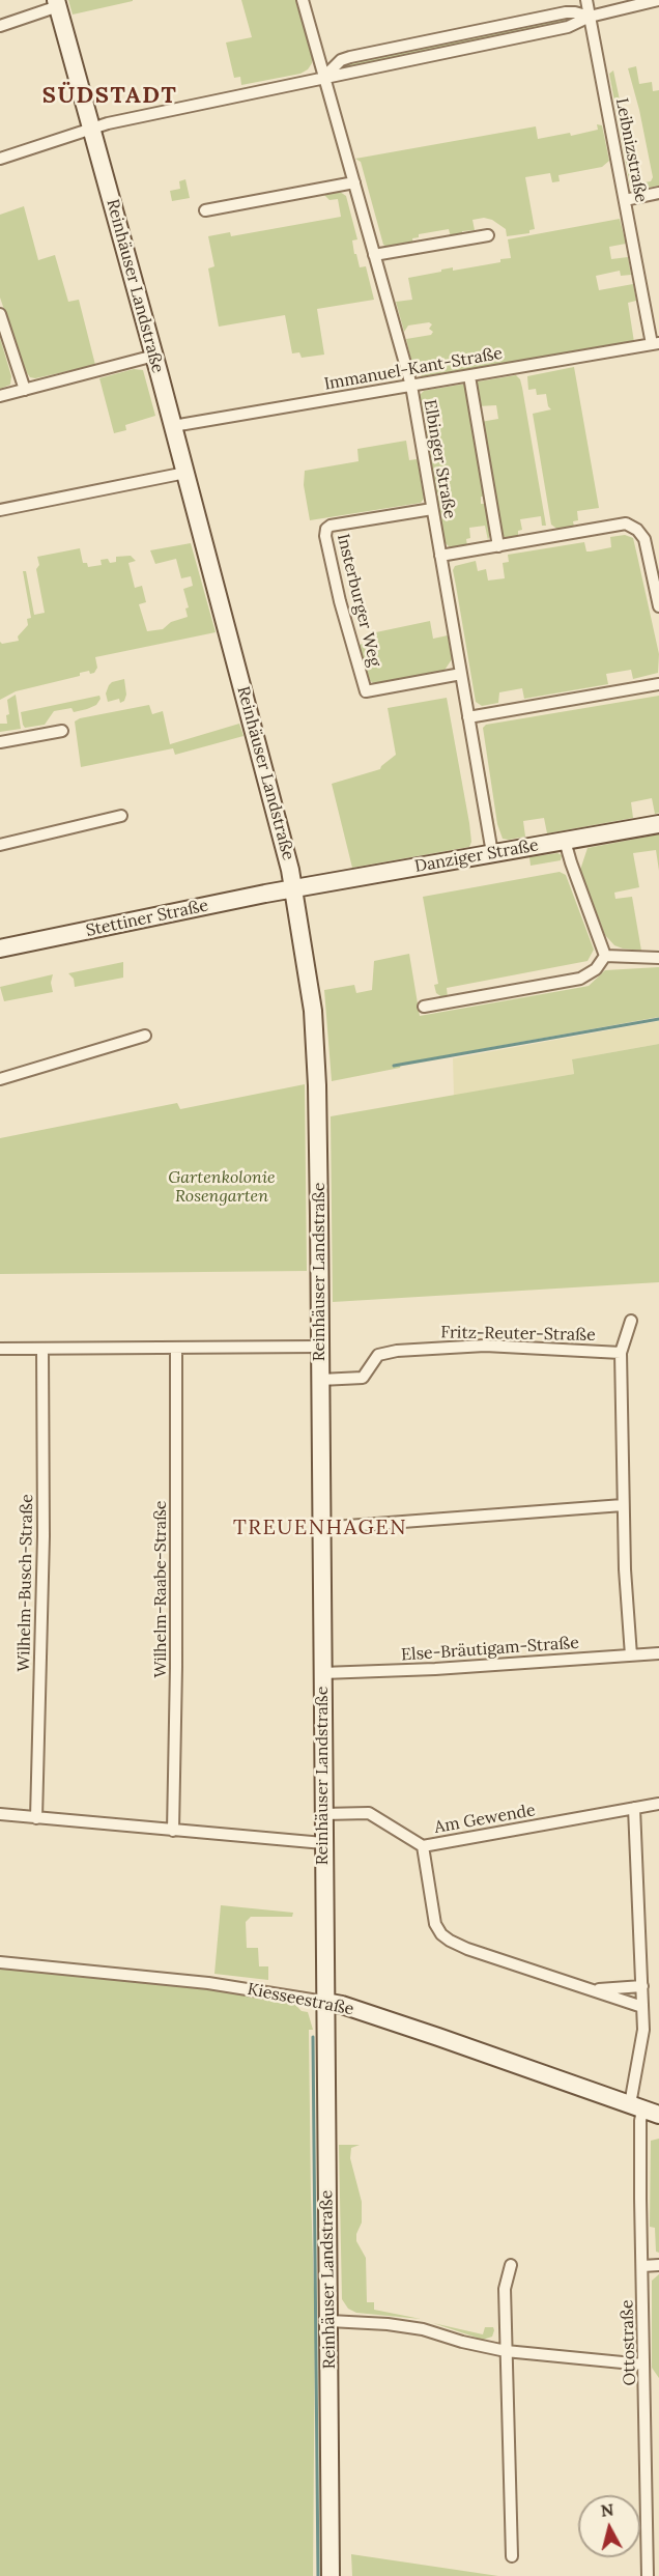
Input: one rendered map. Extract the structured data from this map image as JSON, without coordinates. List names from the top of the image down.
{
  "streets": {
    "main road": [
      "Reinhäuser Landstraße",
      "Danziger Straße",
      "Stettiner Straße",
      "Kiesseestraße"
    ],
    "street": [
      "Leibnizstraße",
      "Immanuel-Kant-Straße",
      "Elbinger Straße",
      "Insterburger Weg",
      "Fritz-Reuter-Straße",
      "Wilhelm-Busch-Straße",
      "Wilhelm-Raabe-Straße",
      "Else-Bräutigam-Straße",
      "Am Gewende",
      "Ottostraße"
    ]
  },
  "crossings": [
    ["Leibnizstraße", "Immanuel-Kant-Straße"],
    ["Reinhäuser Landstraße", "Immanuel-Kant-Straße"],
    ["Reinhäuser Landstraße", "Danziger Straße"],
    ["Reinhäuser Landstraße", "Stettiner Straße"],
    ["Reinhäuser Landstraße", "Fritz-Reuter-Straße"],
    ["Reinhäuser Landstraße", "Else-Bräutigam-Straße"],
    ["Reinhäuser Landstraße", "Am Gewende"],
    ["Reinhäuser Landstraße", "Kiesseestraße"],
    ["Immanuel-Kant-Straße", "Elbinger Straße"],
    ["Elbinger Straße", "Insterburger Weg"],
    ["Elbinger Straße", "Danziger Straße"],
    ["Danziger Straße", "Stettiner Straße"],
    ["Am Gewende", "Ottostraße"],
    ["Kiesseestraße", "Ottostraße"]
  ],
  "districts": ["SÜDSTADT", "TREUENHAGEN"],
  "parks": ["Gartenkolonie Rosengarten"],
  "north": "top"
}
